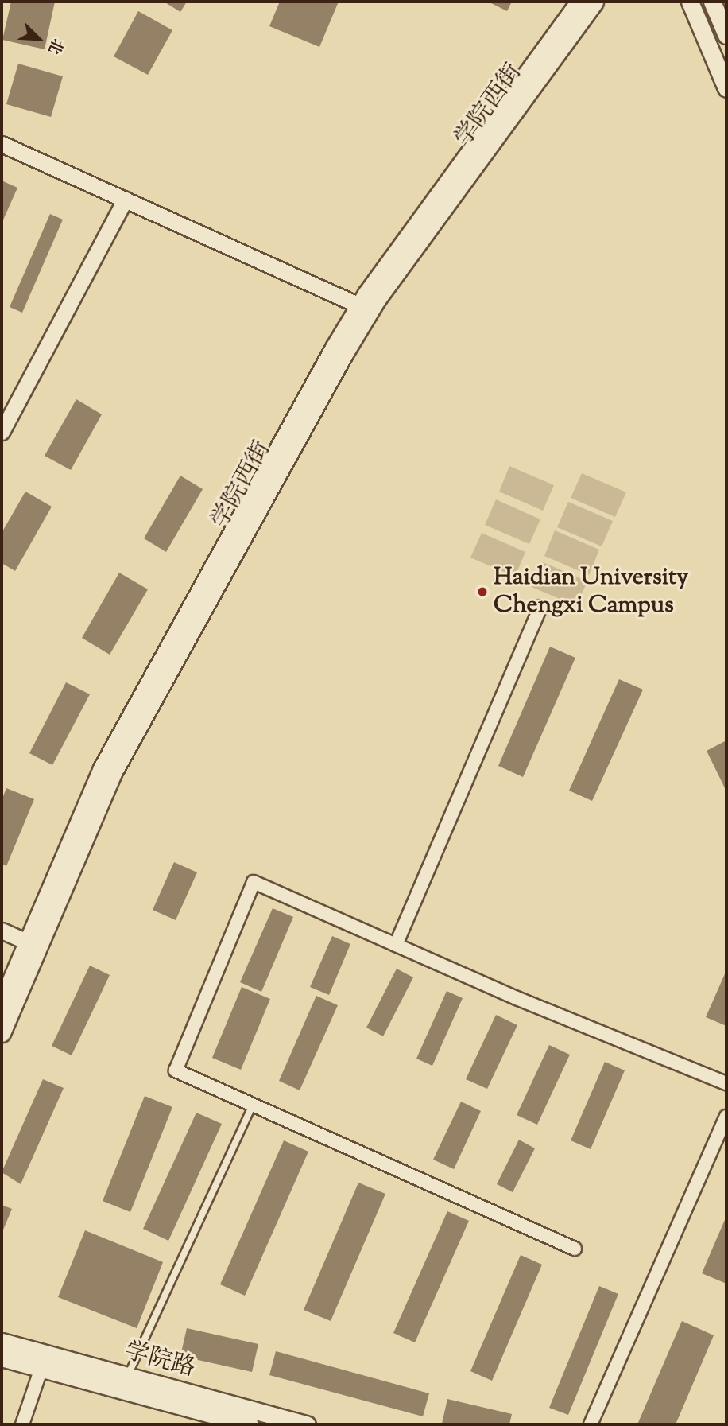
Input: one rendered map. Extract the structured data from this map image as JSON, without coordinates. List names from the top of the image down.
{
  "streets": {
    "main road": ["学院西街", "学院路"]
  },
  "places": ["Haidian University Chengxi Campus"],
  "north": "bottom right"
}
